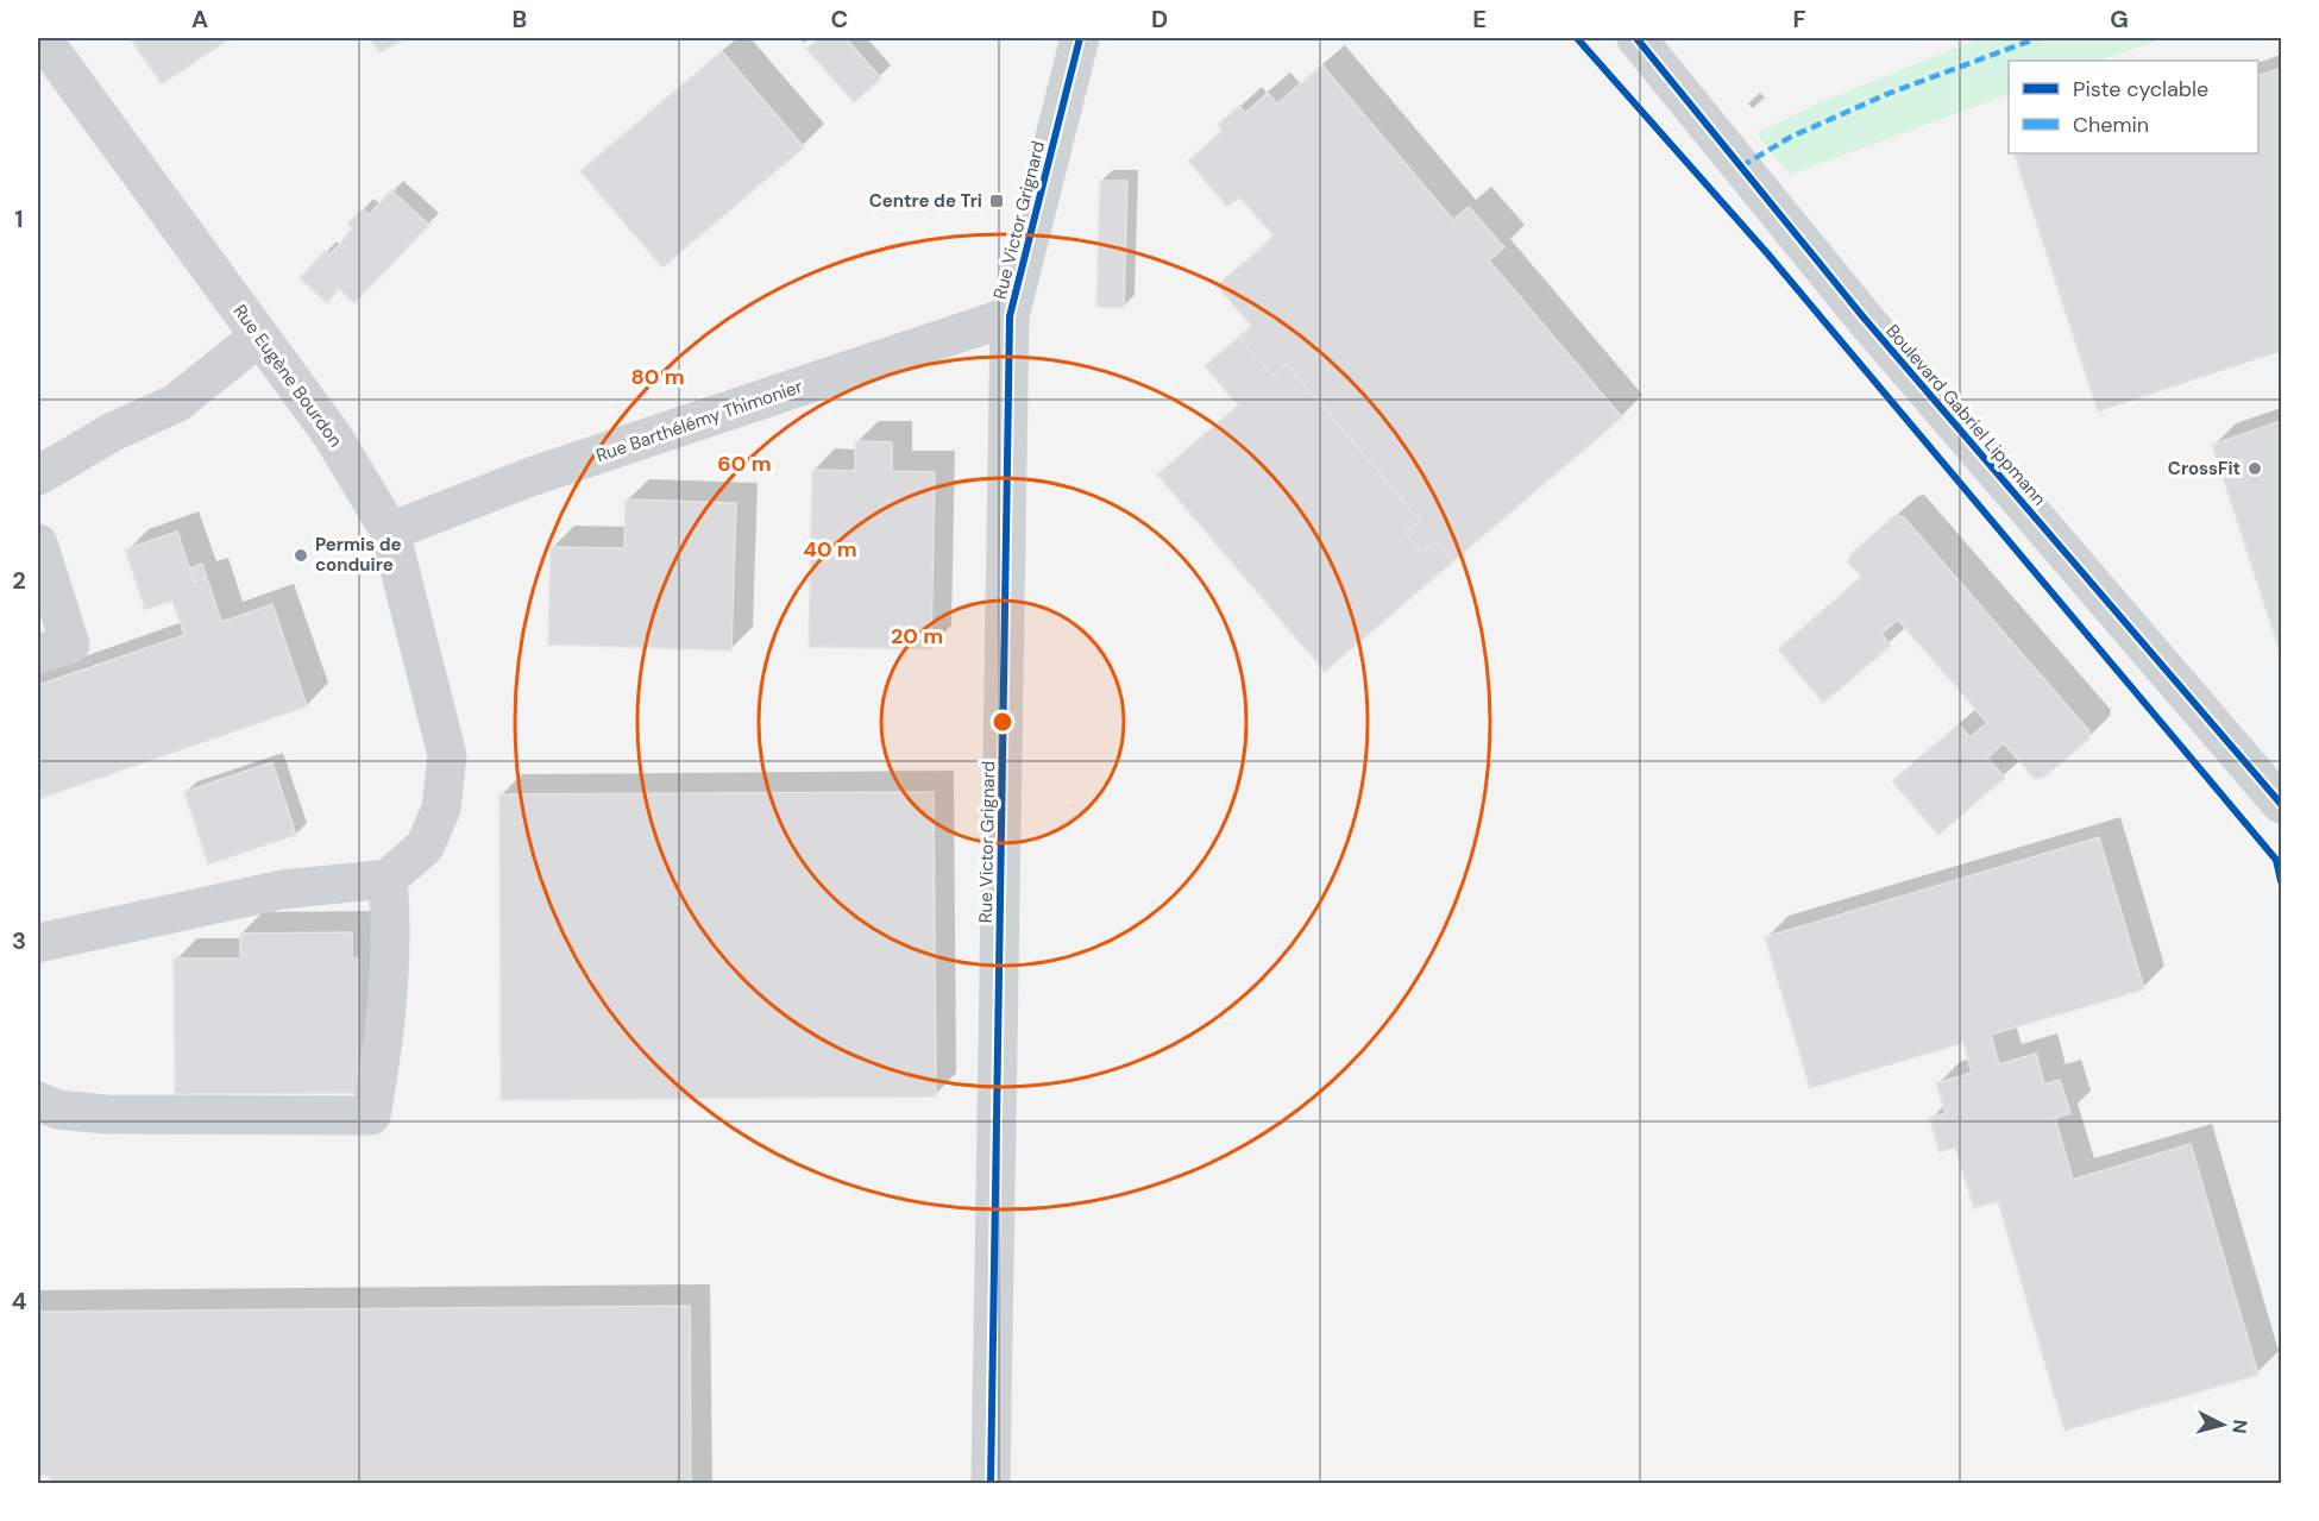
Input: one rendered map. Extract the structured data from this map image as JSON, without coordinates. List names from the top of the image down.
{
  "streets": {
    "street": [
      "Rue Victor Grignard",
      "Rue Eugène Bourdon",
      "Boulevard Gabriel Lippmann",
      "Rue Barthélémy Thimonier"
    ]
  },
  "crossings": [
    ["Rue Victor Grignard", "Rue Barthélémy Thimonier"],
    ["Rue Eugène Bourdon", "Rue Barthélémy Thimonier"]
  ],
  "places": {
    "transit": ["Centre de Tri"],
    "other": ["CrossFit", "Permis de conduire"]
  },
  "legend": ["Piste cyclable", "Chemin"],
  "north": "right",
  "grid": {
    "columns": [
      "A",
      "B",
      "C",
      "D",
      "E",
      "F",
      "G"
    ],
    "rows": [
      "1",
      "2",
      "3",
      "4"
    ]
  },
  "rings": [
    "80 m",
    "60 m",
    "40 m",
    "20 m"
  ]
}
